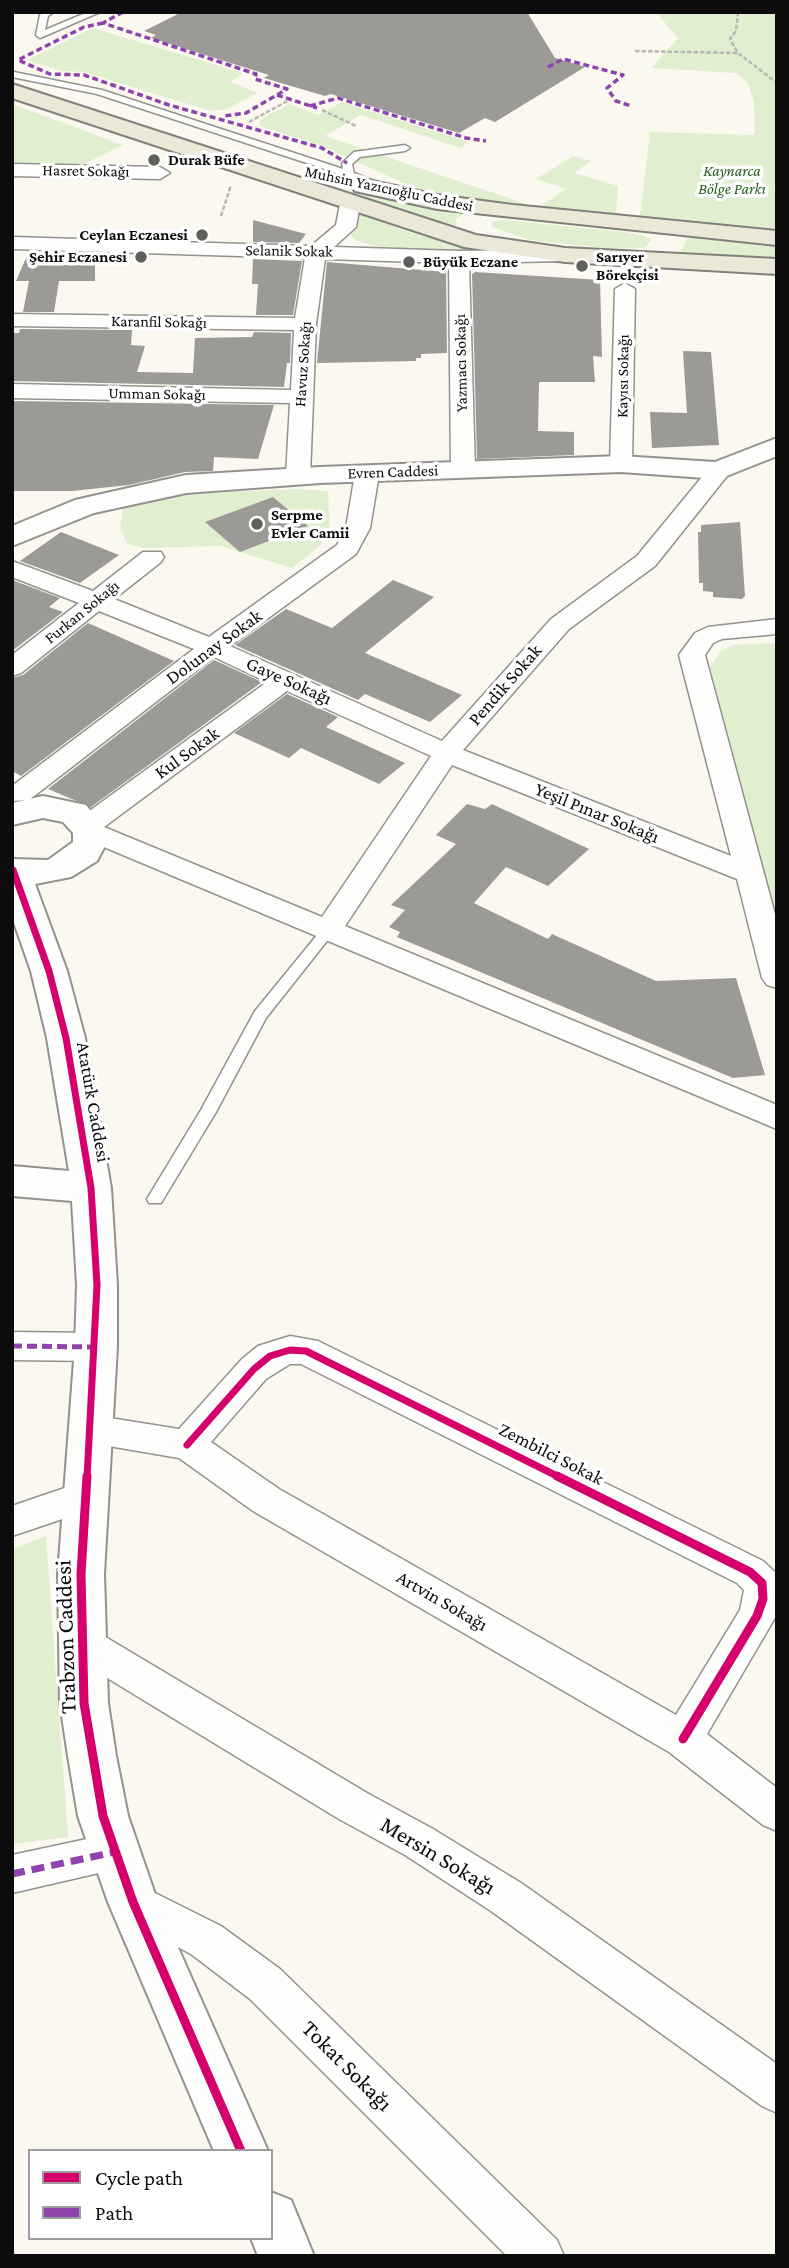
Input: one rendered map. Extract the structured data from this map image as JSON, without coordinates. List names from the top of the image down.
{
  "streets": {
    "main road": ["Muhsin Yazıcıoğlu Caddesi"],
    "street": [
      "Hasret Sokağı",
      "Selanik Sokak",
      "Karanfil Sokağı",
      "Yazmacı Sokağı",
      "Havuz Sokağı",
      "Kayısı Sokağı",
      "Umman Sokağı",
      "Evren Caddesi",
      "Furkan Sokağı",
      "Dolunay Sokak",
      "Gaye Sokağı",
      "Pendik Sokak",
      "Kul Sokak",
      "Yeşil Pınar Sokağı",
      "Atatürk Caddesi",
      "Zembilci Sokak",
      "Artvin Sokağı",
      "Trabzon Caddesi",
      "Mersin Sokağı",
      "Tokat Sokağı"
    ]
  },
  "crossings": [
    ["Muhsin Yazıcıoğlu Caddesi", "Selanik Sokak"],
    ["Selanik Sokak", "Yazmacı Sokağı"],
    ["Selanik Sokak", "Havuz Sokağı"],
    ["Karanfil Sokağı", "Havuz Sokağı"],
    ["Yazmacı Sokağı", "Evren Caddesi"],
    ["Havuz Sokağı", "Umman Sokağı"],
    ["Havuz Sokağı", "Evren Caddesi"],
    ["Kayısı Sokağı", "Evren Caddesi"],
    ["Evren Caddesi", "Dolunay Sokak"],
    ["Evren Caddesi", "Pendik Sokak"],
    ["Furkan Sokağı", "Gaye Sokağı"],
    ["Dolunay Sokak", "Gaye Sokağı"],
    ["Gaye Sokağı", "Pendik Sokak"],
    ["Gaye Sokağı", "Kul Sokak"],
    ["Gaye Sokağı", "Yeşil Pınar Sokağı"],
    ["Pendik Sokak", "Yeşil Pınar Sokağı"],
    ["Atatürk Caddesi", "Trabzon Caddesi"],
    ["Zembilci Sokak", "Artvin Sokağı"],
    ["Artvin Sokağı", "Trabzon Caddesi"],
    ["Trabzon Caddesi", "Mersin Sokağı"],
    ["Trabzon Caddesi", "Tokat Sokağı"]
  ],
  "parks": ["Kaynarca Bölge Parkı"],
  "places": [
    "Durak Büfe",
    "Ceylan Eczanesi",
    "Şehir Eczanesi",
    "Büyük Eczane",
    "Sarıyer Börekçisi",
    "Serpme Evler Camii"
  ],
  "legend": ["Cycle path", "Path"]
}
